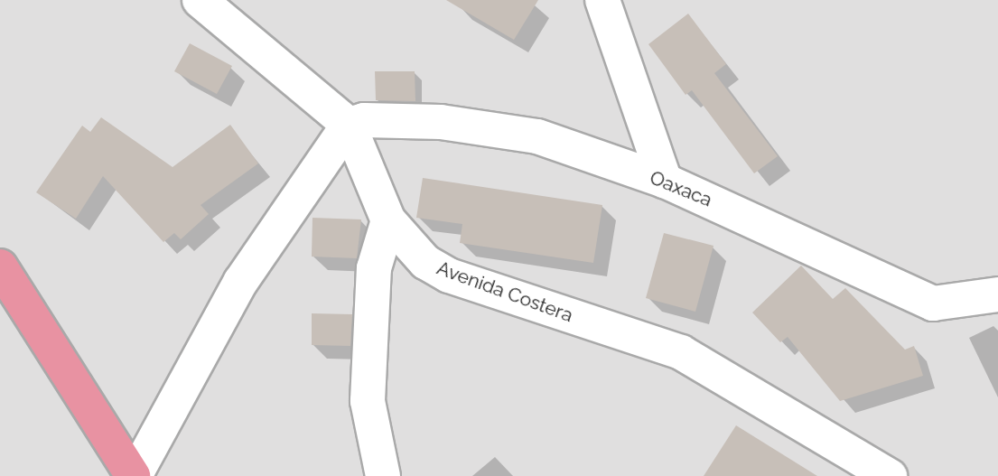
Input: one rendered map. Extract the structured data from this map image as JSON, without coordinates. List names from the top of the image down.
{
  "streets": {
    "street": ["Oaxaca", "Avenida Costera"]
  },
  "crossings": [
    ["Oaxaca", "Avenida Costera"]
  ]
}
